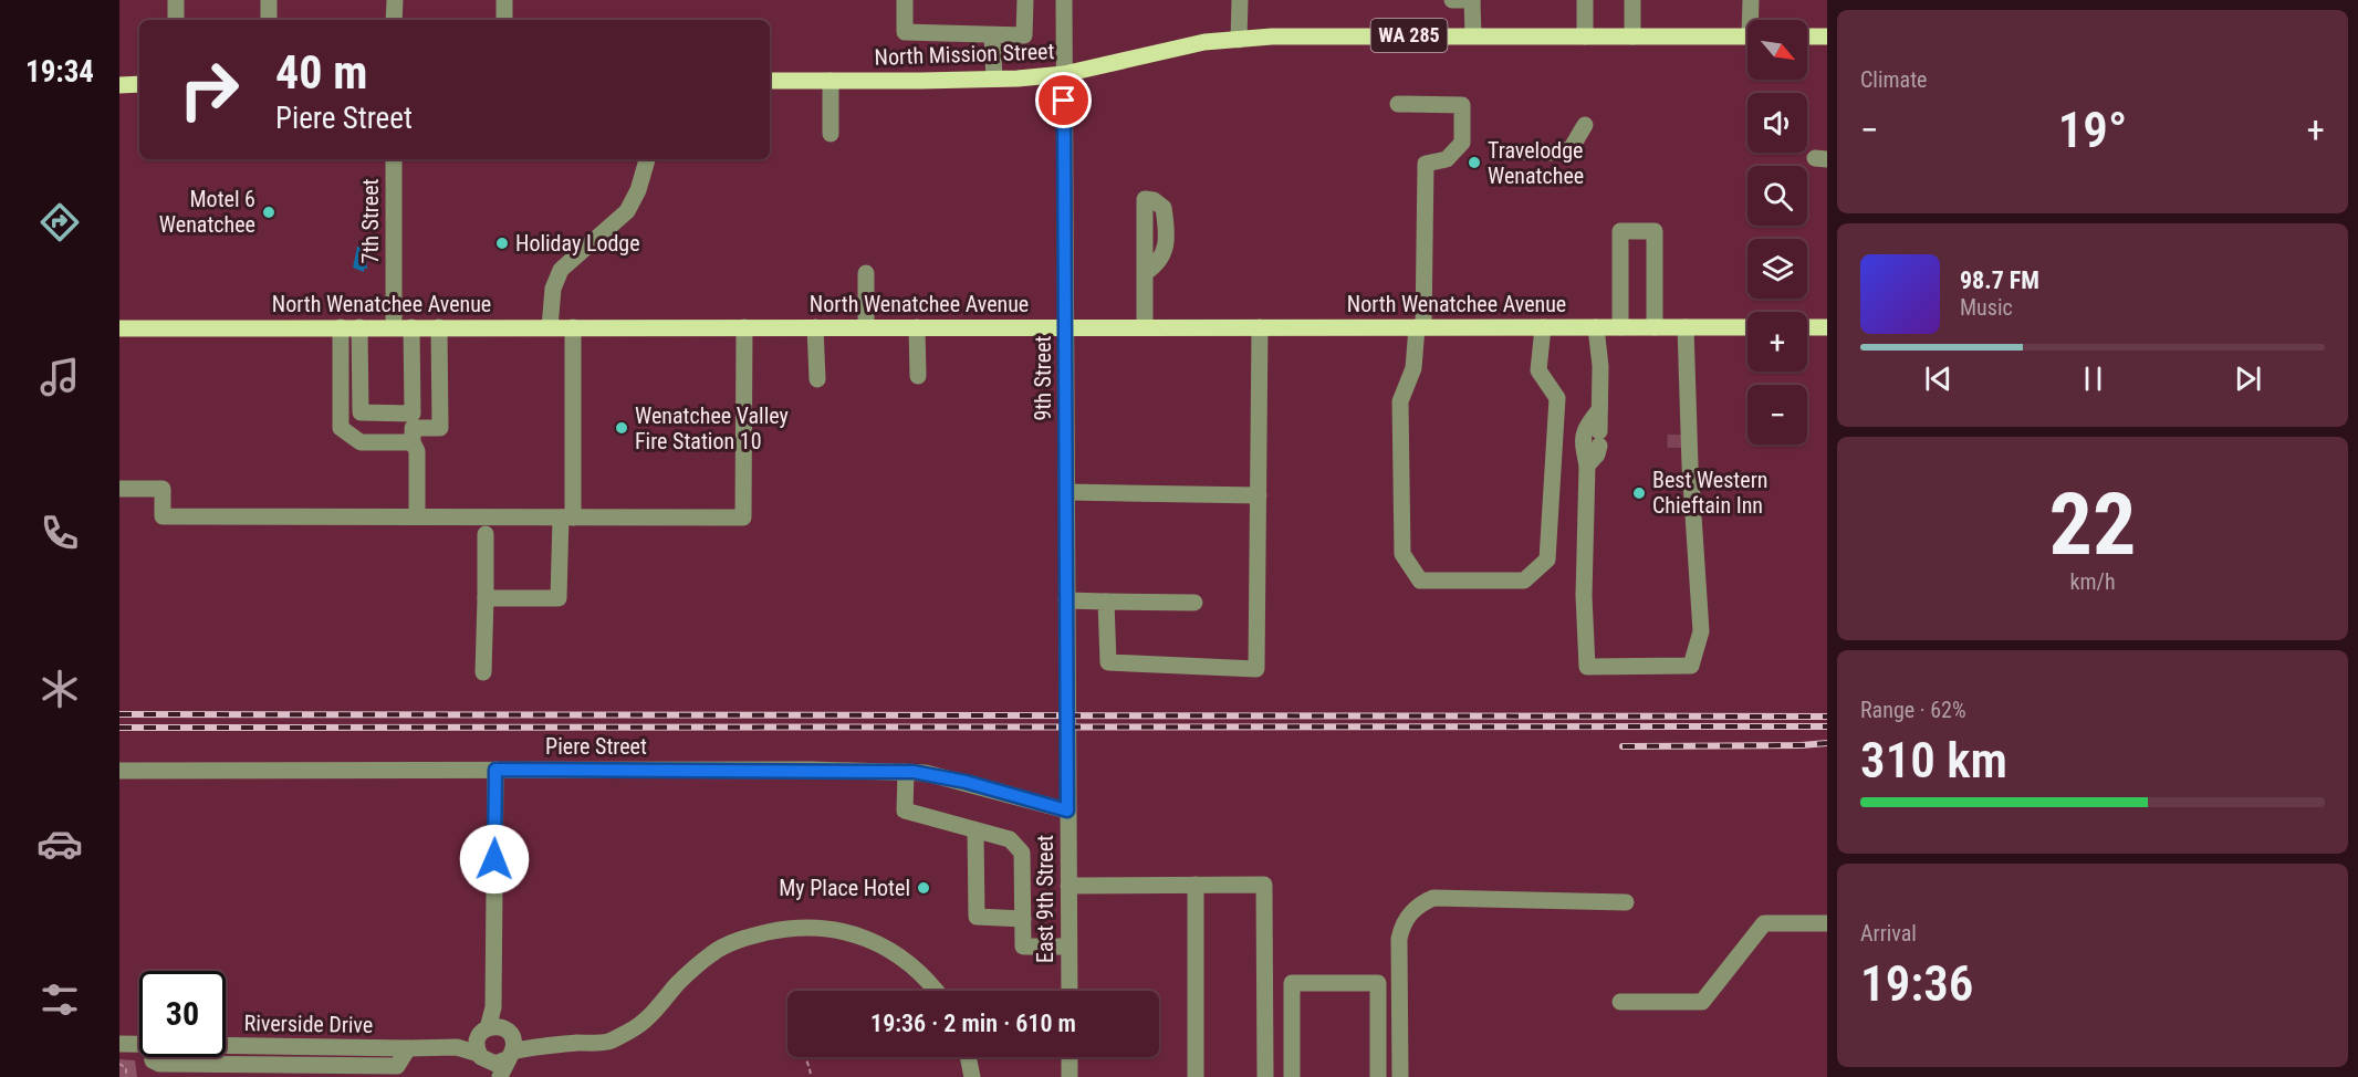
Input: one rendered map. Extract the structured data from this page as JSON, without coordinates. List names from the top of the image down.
{
  "streets": {
    "main road": ["WA 285", "North Mission Street", "North Wenatchee Avenue"],
    "street": [
      "7th Street",
      "9th Street",
      "Piere Street",
      "East 9th Street",
      "Riverside Drive"
    ]
  },
  "crossings": [
    ["North Mission Street", "9th Street"],
    ["7th Street", "North Wenatchee Avenue"],
    ["North Wenatchee Avenue", "9th Street"],
    ["9th Street", "East 9th Street"],
    ["Piere Street", "East 9th Street"]
  ],
  "places": [
    "Travelodge Wenatchee",
    "Motel 6 Wenatchee",
    "Holiday Lodge",
    "Wenatchee Valley Fire Station 10",
    "Best Western Chieftain Inn",
    "My Place Hotel"
  ],
  "north": "bottom right",
  "page": {
    "tabs": "19:34",
    "tile": [
      "Climate",
      ["22", "km/h"],
      ["Range · 62%", "310 km"],
      ["Arrival", "19:36"]
    ],
    "map_buttons": ["+", "−"],
    "turn": ["40 m", "Piere Street"],
    "heat": ["−", "19°", "+"],
    "song": ["98.7 FM", "Music"],
    "limit": "30",
    "trip": "19:36 · 2 min · 610 m"
  }
}
